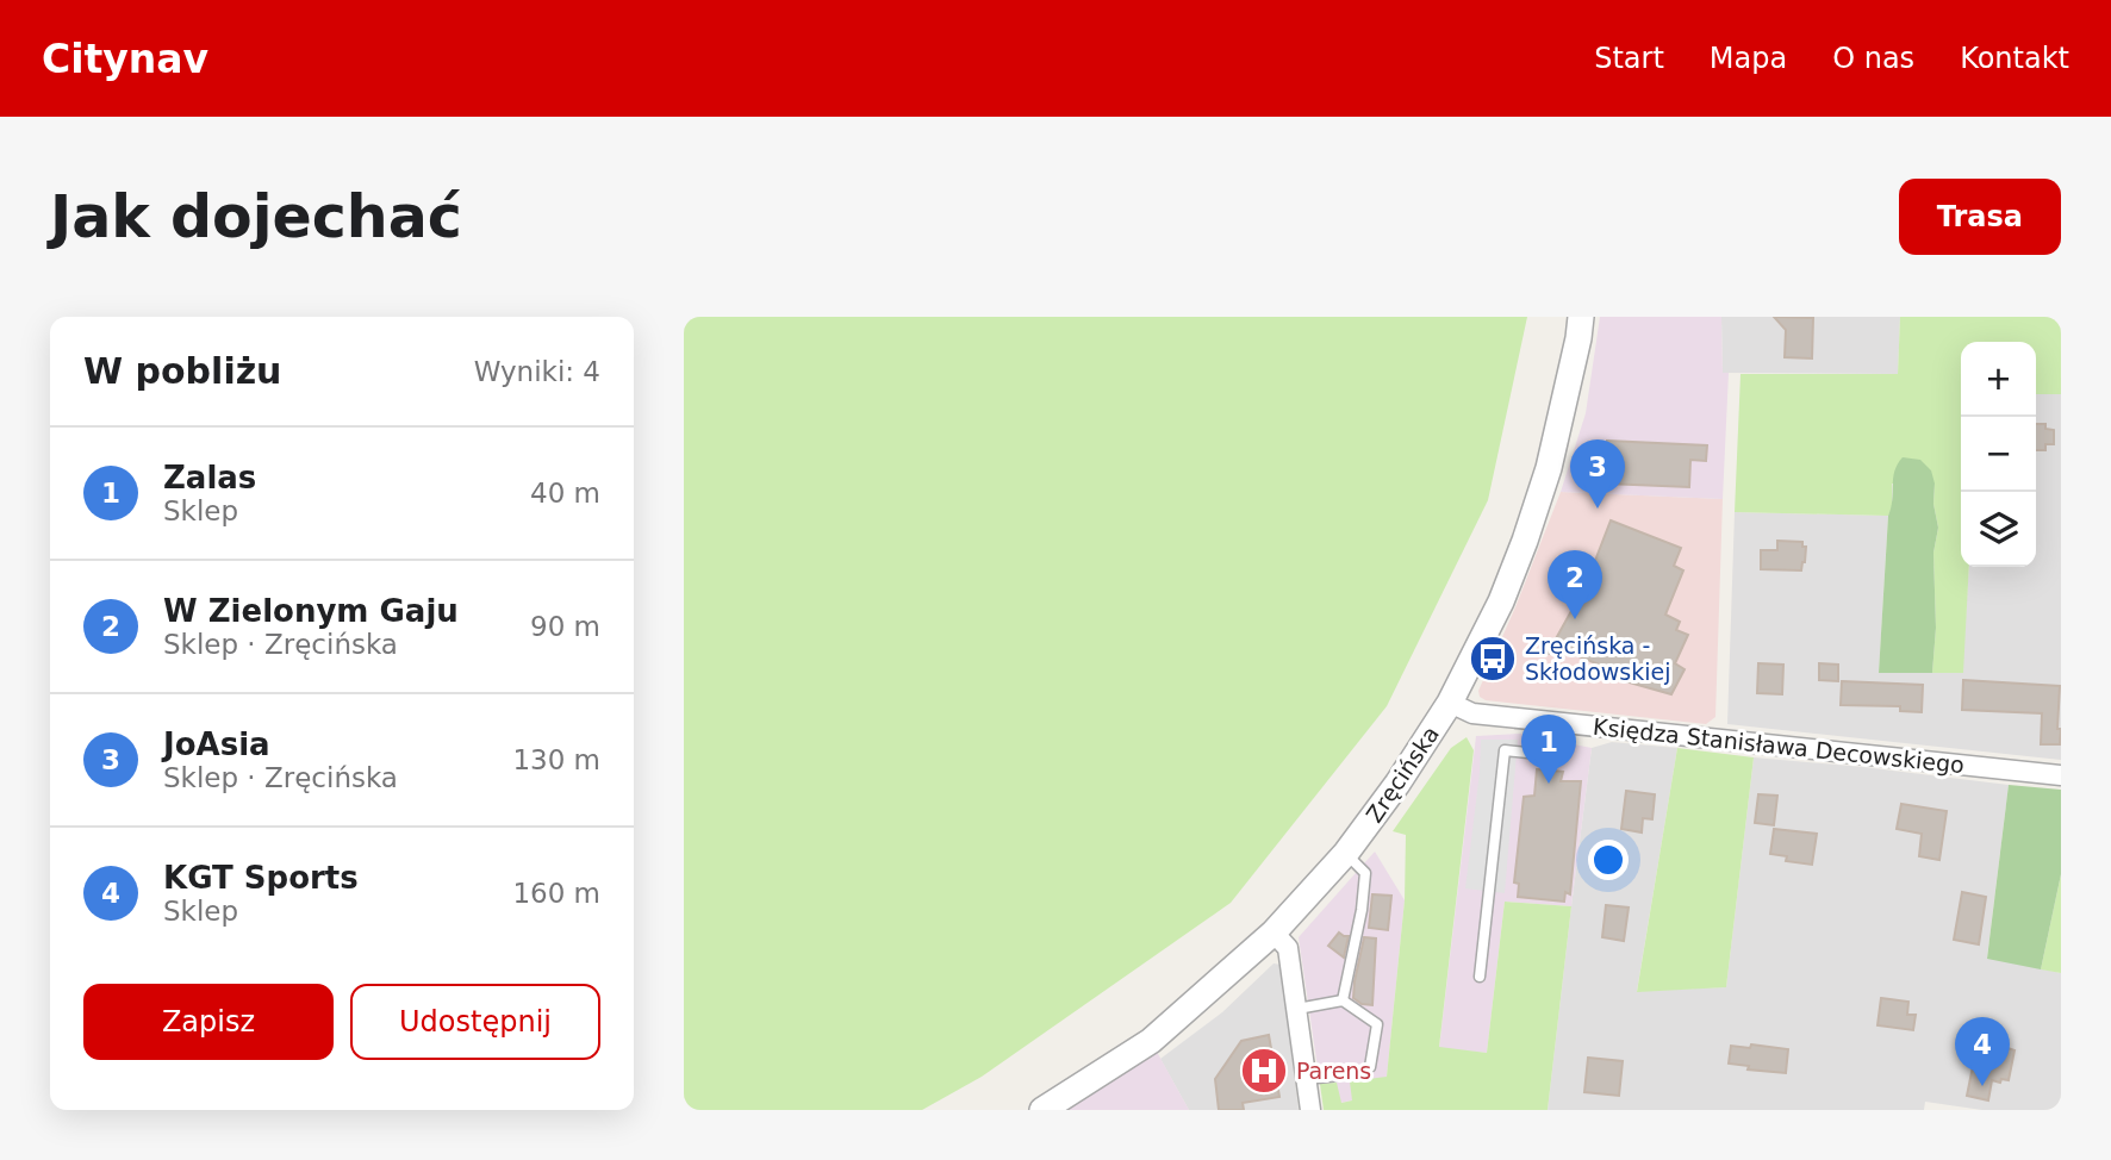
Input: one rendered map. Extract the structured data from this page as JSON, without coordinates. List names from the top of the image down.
{
  "streets": {
    "street": ["Księdza Stanisława Decowskiego", "Zręcińska"]
  },
  "crossings": [
    ["Księdza Stanisława Decowskiego", "Zręcińska"]
  ],
  "places": {
    "bus stop": ["Zręcińska - Skłodowskiej"],
    "hospital": ["Parens"]
  },
  "page": {
    "header": "Citynav",
    "nav": [
      "Start",
      "Mapa",
      "O nas",
      "Kontakt"
    ],
    "buttons": [
      "Trasa",
      ["Zapisz", "Udostępnij"]
    ],
    "title": "Jak dojechać",
    "heading": ["W pobliżu", "Wyniki: 4"],
    "map_buttons": ["+", "−"],
    "list": [
      {
        "mark": "1",
        "name": "Zalas",
        "note": "Sklep",
        "value": "40 m"
      },
      {
        "mark": "2",
        "name": "W Zielonym Gaju",
        "note": "Sklep · Zręcińska",
        "value": "90 m"
      },
      {
        "mark": "3",
        "name": "JoAsia",
        "note": "Sklep · Zręcińska",
        "value": "130 m"
      },
      {
        "mark": "4",
        "name": "KGT Sports",
        "note": "Sklep",
        "value": "160 m"
      }
    ],
    "pins": [
      "3",
      "2",
      "1",
      "4"
    ]
  }
}
